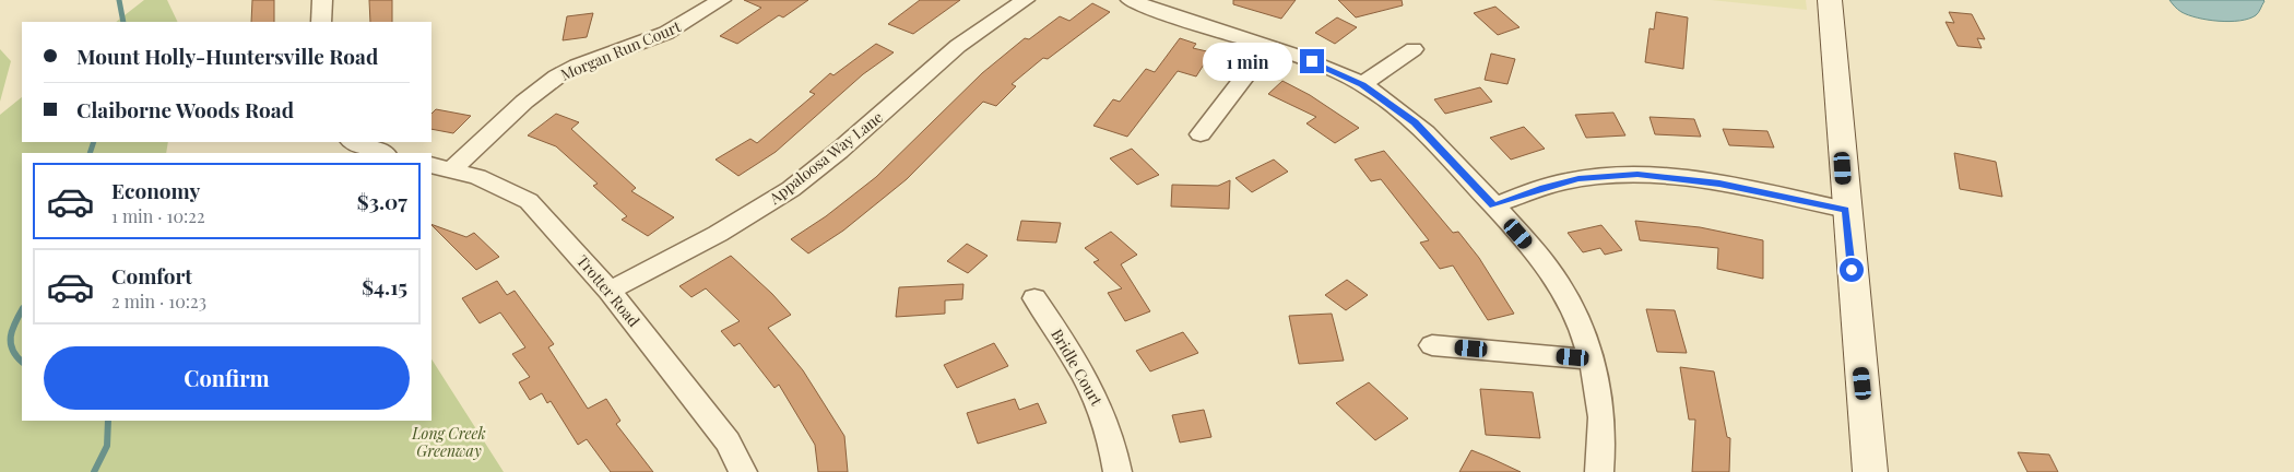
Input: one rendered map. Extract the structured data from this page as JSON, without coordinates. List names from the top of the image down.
{
  "streets": {
    "street": [
      "Morgan Run Court",
      "Appaloosa Way Lane",
      "Trotter Road",
      "Bridle Court"
    ]
  },
  "crossings": [
    ["Morgan Run Court", "Trotter Road"],
    ["Appaloosa Way Lane", "Trotter Road"]
  ],
  "parks": ["Long Creek Greenway"],
  "page": {
    "banner": ["Mount Holly-Huntersville Road", "Claiborne Woods Road"],
    "bubble": "1 min",
    "list": [
      {
        "name": "Economy",
        "note": "1 min · 10:22",
        "value": "$3.07"
      },
      {
        "name": "Comfort",
        "note": "2 min · 10:23",
        "value": "$4.15"
      }
    ],
    "buttons": "Confirm"
  }
}
